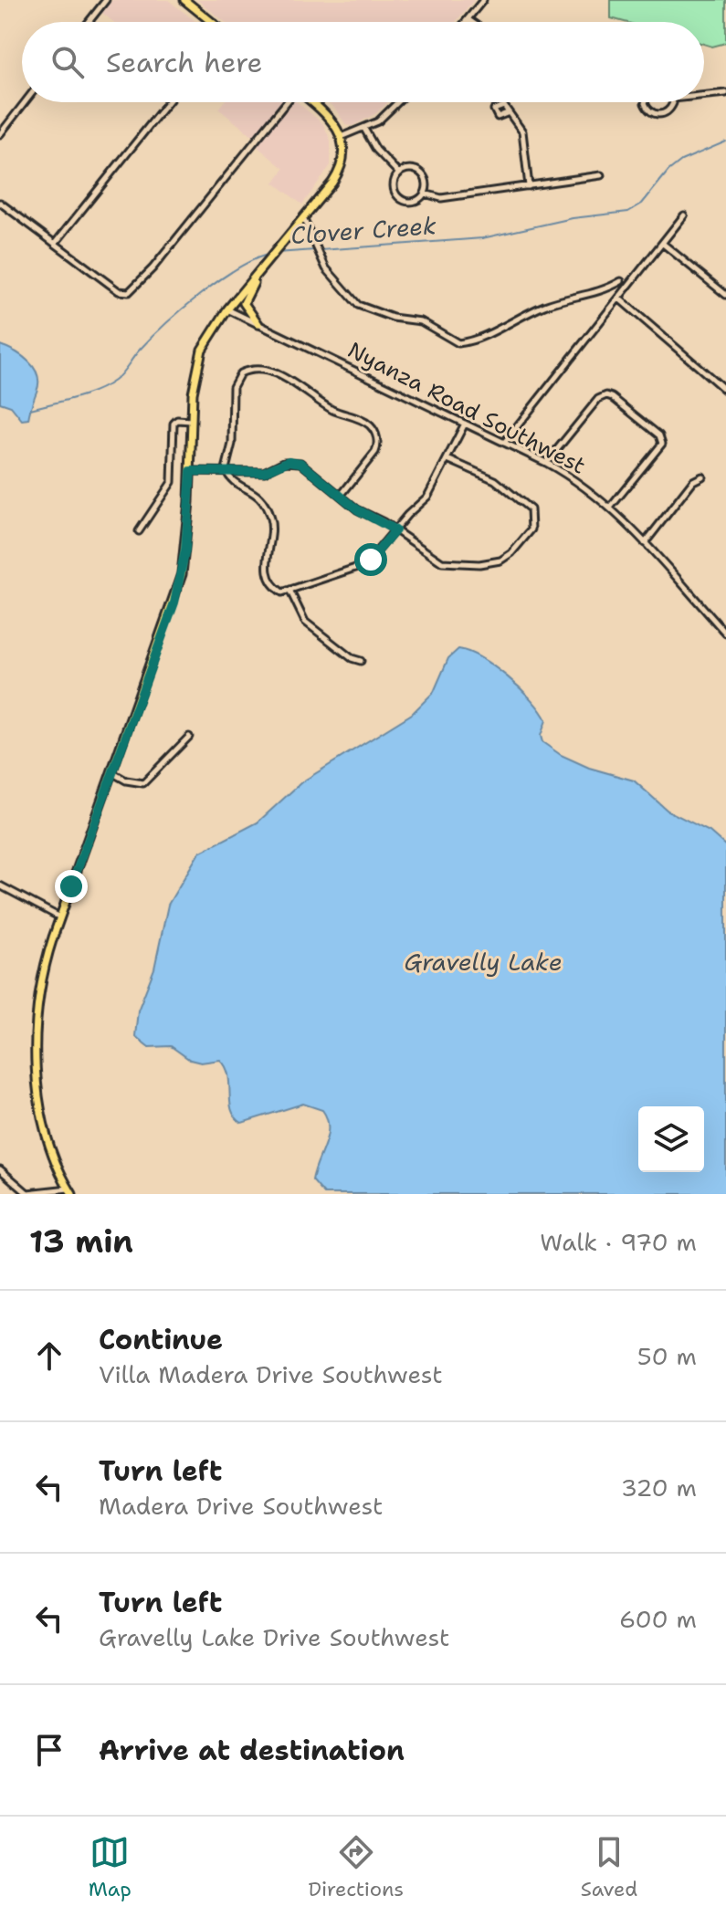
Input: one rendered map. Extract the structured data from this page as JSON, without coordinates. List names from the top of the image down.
{
  "streets": {
    "street": ["Nyanza Road Southwest"]
  },
  "water": ["Clover Creek", "Gravelly Lake"],
  "page": {
    "search": "Search here",
    "heading": ["13 min", "Walk · 970 m"],
    "list": [
      ["Continue", "Villa Madera Drive Southwest", "50 m"],
      ["Turn left", "Madera Drive Southwest", "320 m"],
      ["Turn left", "Gravelly Lake Drive Southwest", "600 m"],
      "Arrive at destination"
    ],
    "nav": ["Map", "Directions", "Saved"]
  }
}
